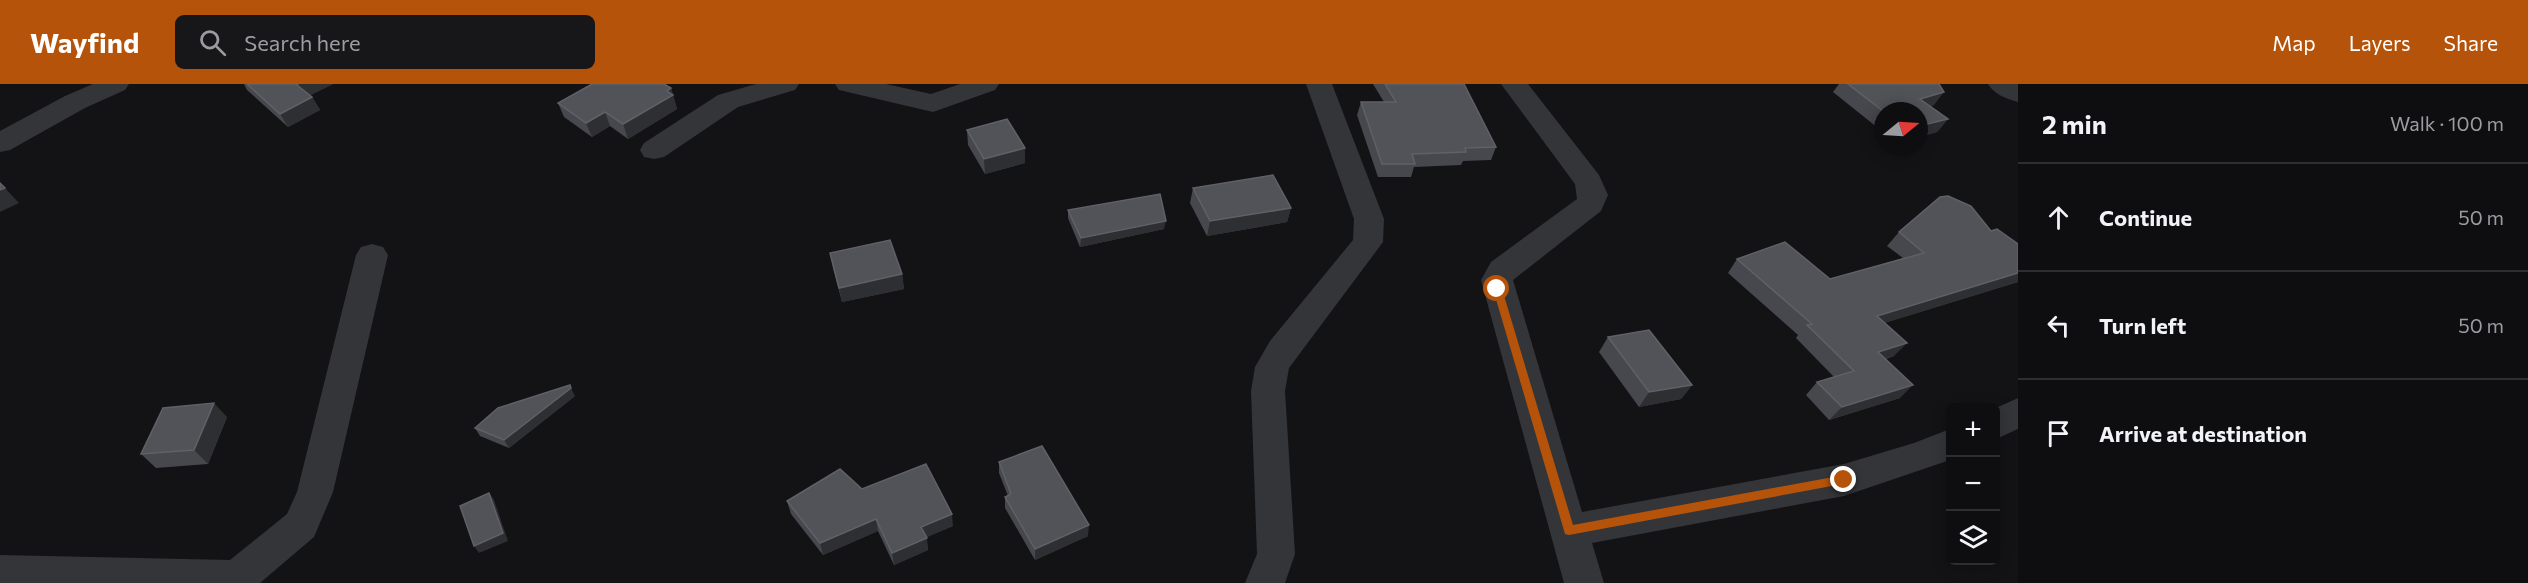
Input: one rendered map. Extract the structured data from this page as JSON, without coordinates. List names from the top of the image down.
{
  "north": "right",
  "page": {
    "header": "Wayfind",
    "search": "Search here",
    "nav": ["Map", "Layers", "Share"],
    "heading": ["2 min", "Walk · 100 m"],
    "list": [
      ["Continue", "50 m"],
      ["Turn left", "50 m"],
      "Arrive at destination"
    ],
    "map_buttons": ["+", "−"]
  }
}
